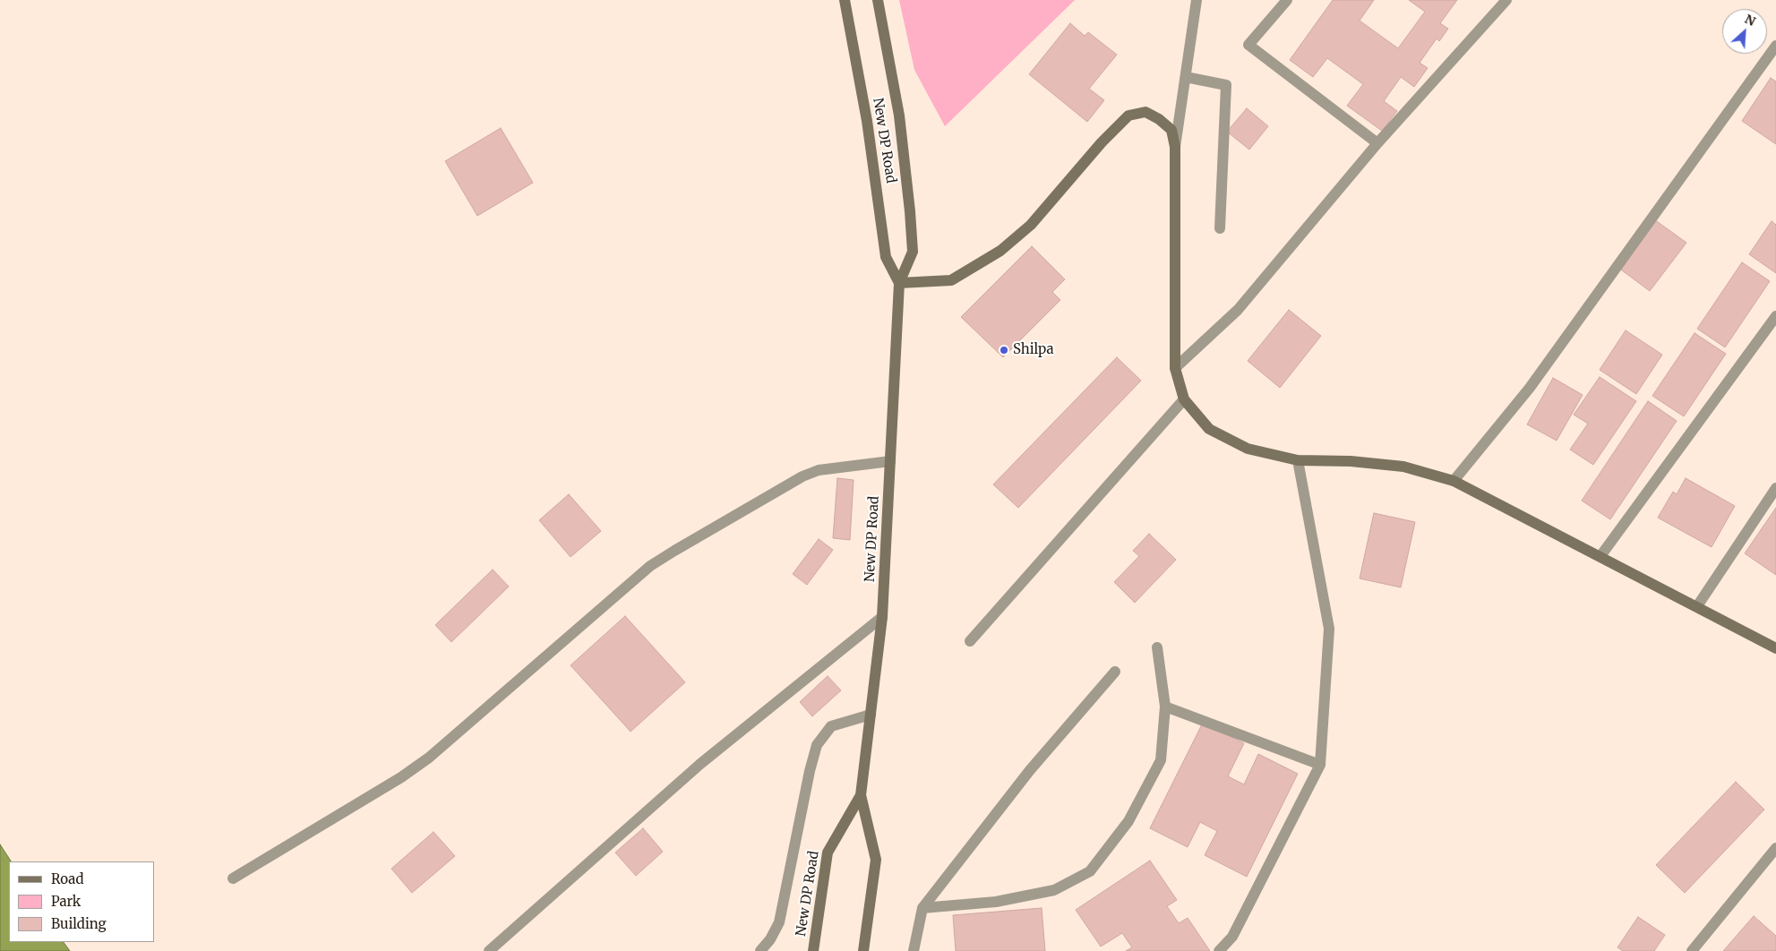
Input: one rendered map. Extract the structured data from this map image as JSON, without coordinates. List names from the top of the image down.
{
  "streets": {
    "main road": ["New DP Road"]
  },
  "places": ["Shilpa"],
  "legend": ["Road", "Park", "Building"],
  "north": "top right"
}
